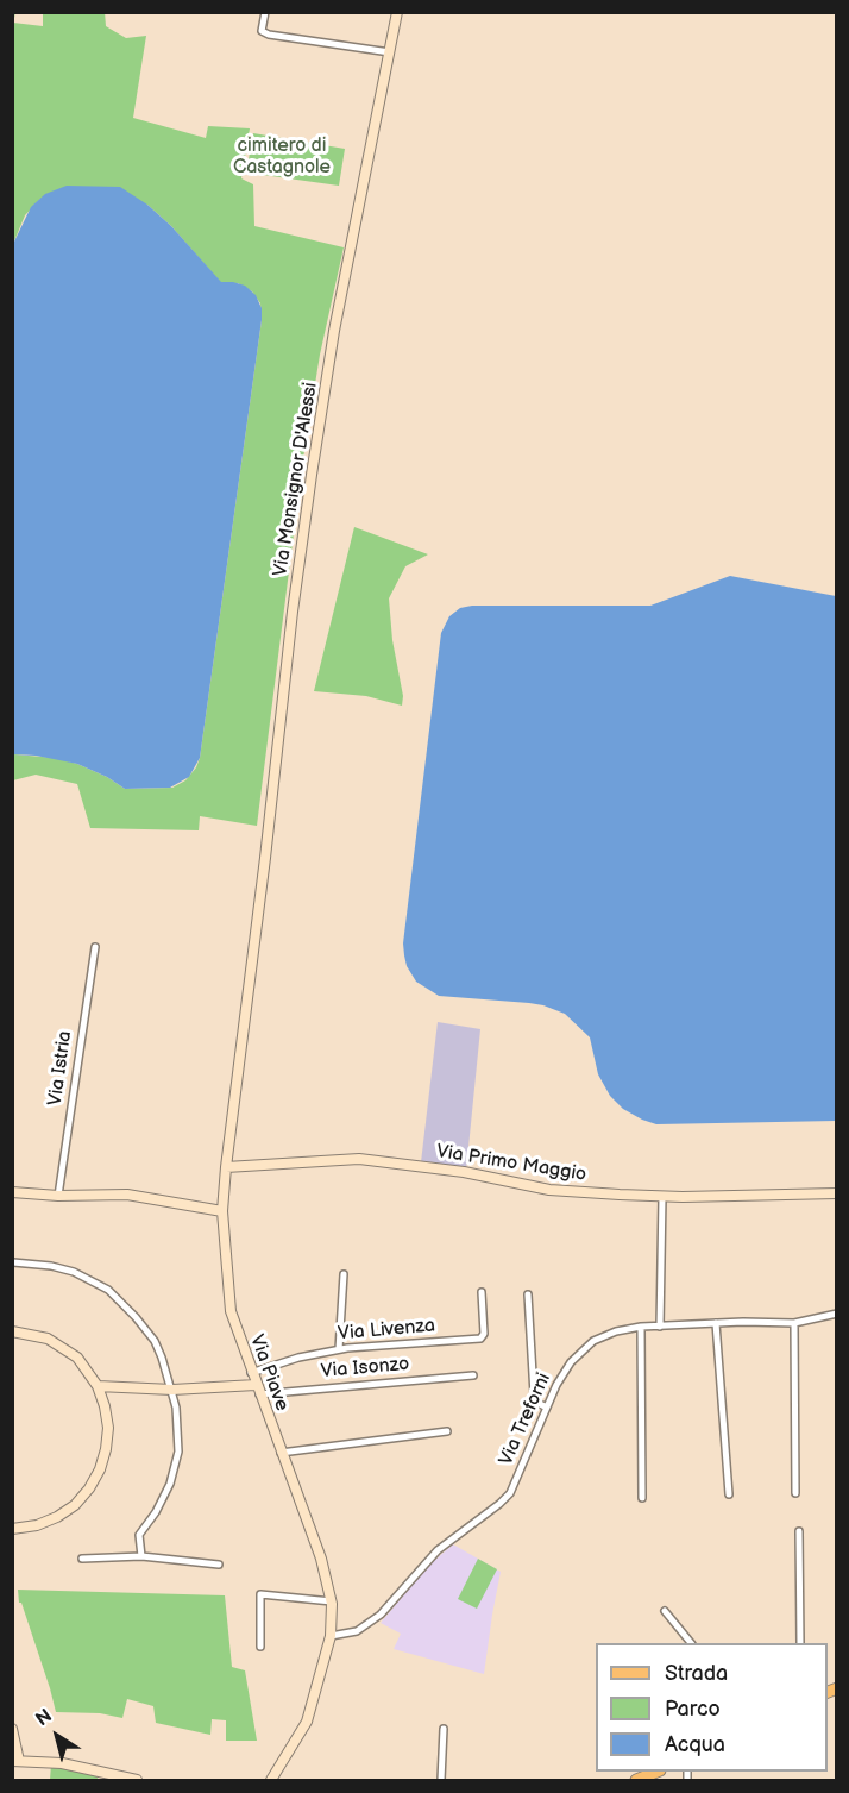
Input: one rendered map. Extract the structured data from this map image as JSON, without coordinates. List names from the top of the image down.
{
  "streets": {
    "main road": ["Via Monsignor D'Alessi", "Via Primo Maggio", "Via Piave"],
    "street": [
      "Via Istria",
      "Via Livenza",
      "Via Isonzo",
      "Via Treforni"
    ]
  },
  "crossings": [
    ["Via Monsignor D'Alessi", "Via Piave"],
    ["Via Primo Maggio", "Via Piave"],
    ["Via Livenza", "Via Piave"],
    ["Via Isonzo", "Via Piave"],
    ["Via Piave", "Via Treforni"]
  ],
  "parks": ["cimitero di Castagnole"],
  "legend": ["Strada", "Parco", "Acqua"],
  "north": "top left"
}
